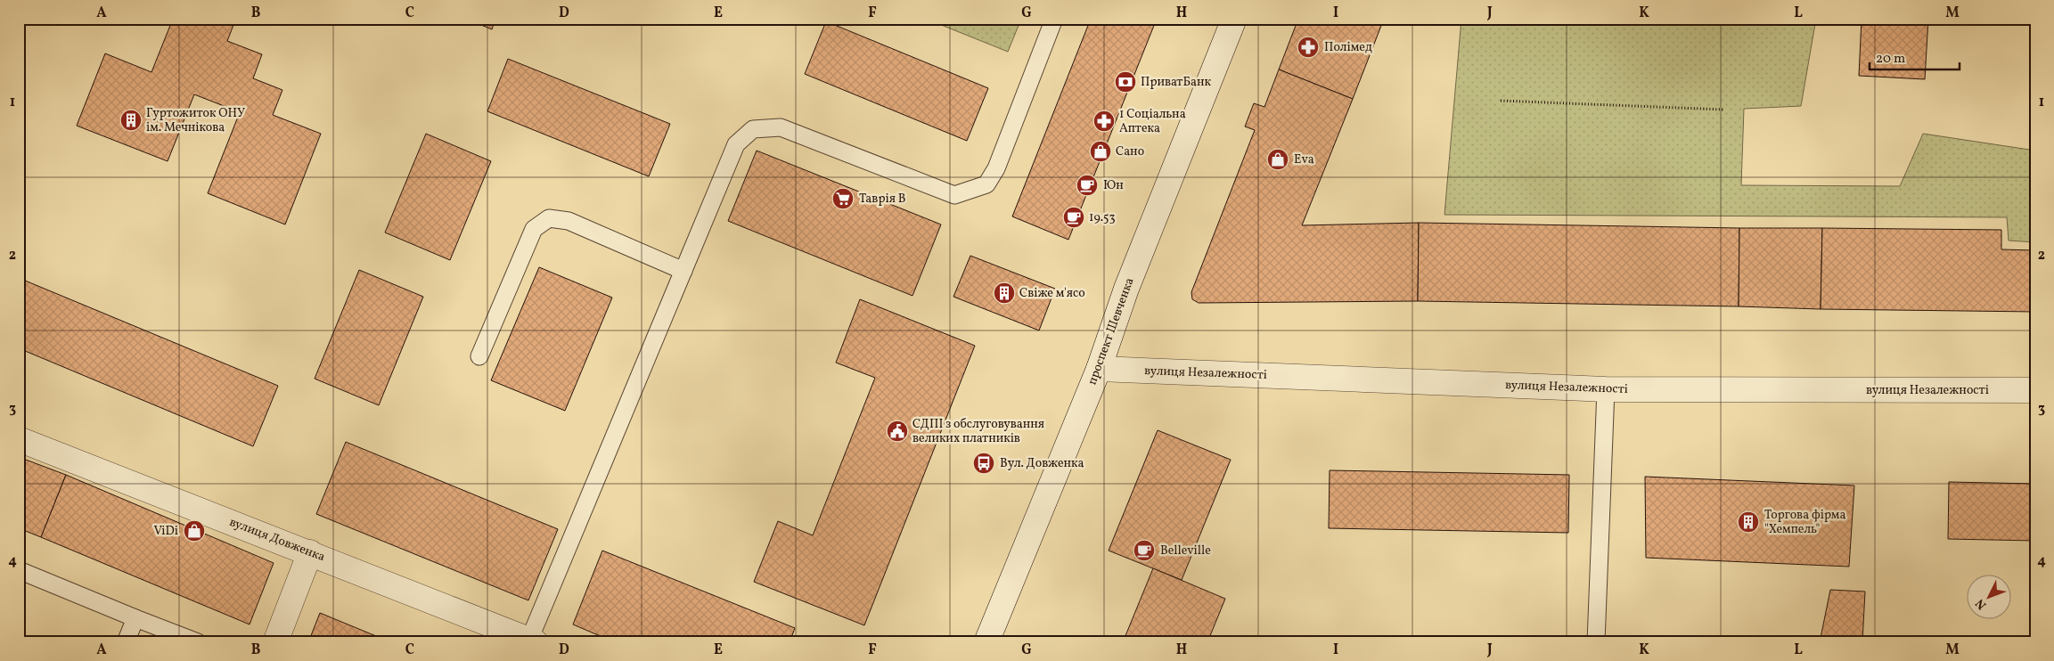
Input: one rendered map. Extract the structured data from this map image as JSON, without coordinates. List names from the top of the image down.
{
  "streets": {
    "street": ["проспект Шевченка", "вулиця Незалежності", "вулиця Довженка"]
  },
  "crossings": [
    ["проспект Шевченка", "вулиця Незалежності"]
  ],
  "places": {
    "pharmacy": ["Полімед", "1 Соціальна Аптека"],
    "bank": ["ПриватБанк"],
    "building": ["Гуртожиток ОНУ ім. Мечнікова", "Свіже м'ясо", "Торгова фірма \"Хемпель\""],
    "shop": ["Сано", "Eva", "ViDi"],
    "cafe": ["Юн", "19.53", "Belleville"],
    "supermarket": ["Таврія В"],
    "public building": ["СДПІ з обслуговування великих платників"],
    "bus stop": ["Вул. Довженка"]
  },
  "scale_bar": "20 m",
  "north": "bottom left",
  "grid": {
    "columns": [
      "A",
      "B",
      "C",
      "D",
      "E",
      "F",
      "G",
      "H",
      "I",
      "J",
      "K",
      "L",
      "M"
    ],
    "rows": [
      "1",
      "2",
      "3",
      "4"
    ]
  }
}
